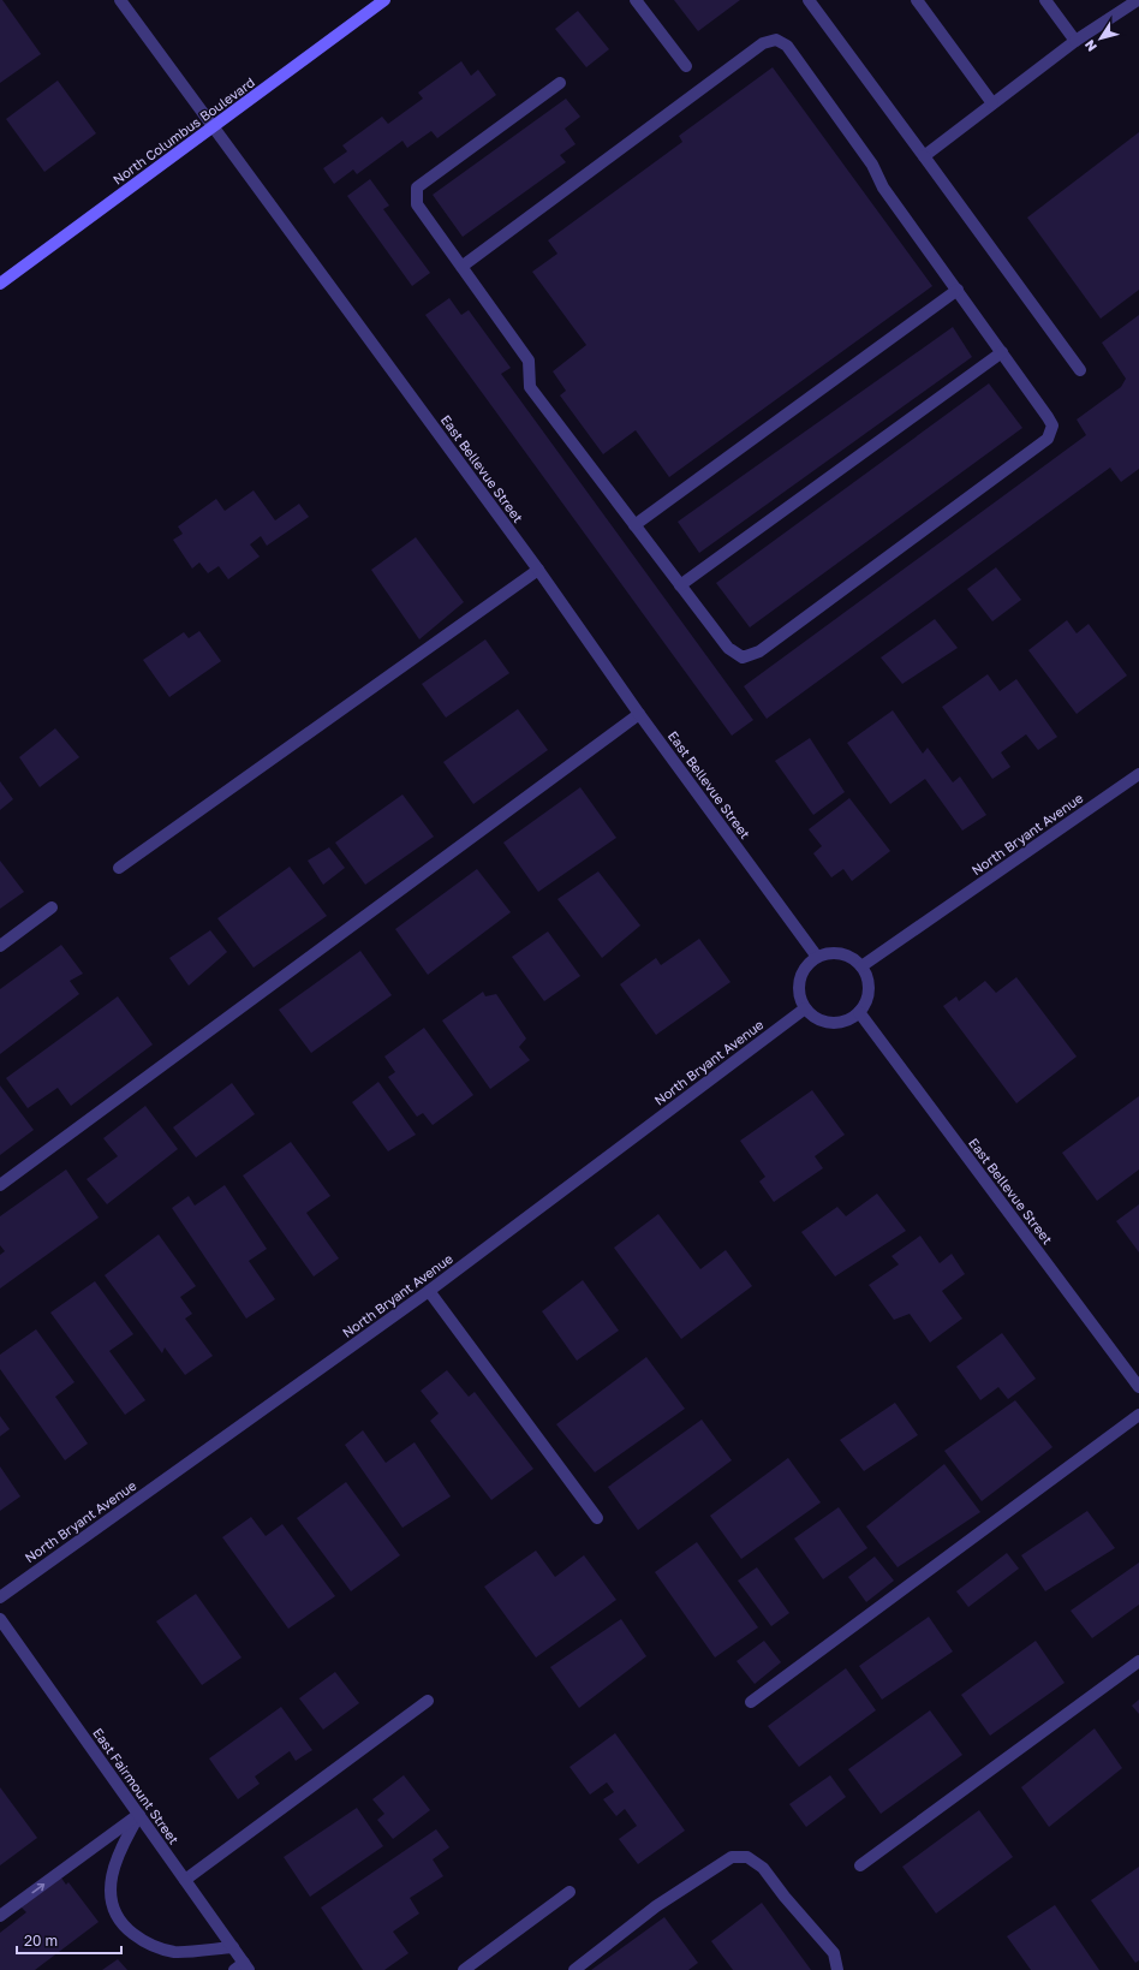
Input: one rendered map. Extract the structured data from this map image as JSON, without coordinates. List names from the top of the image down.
{
  "streets": {
    "street": [
      "North Columbus Boulevard",
      "East Bellevue Street",
      "North Bryant Avenue",
      "East Fairmount Street"
    ]
  },
  "crossings": [
    ["North Columbus Boulevard", "East Bellevue Street"],
    ["East Bellevue Street", "North Bryant Avenue"]
  ],
  "scale_bar": "20 m",
  "north": "bottom left"
}
